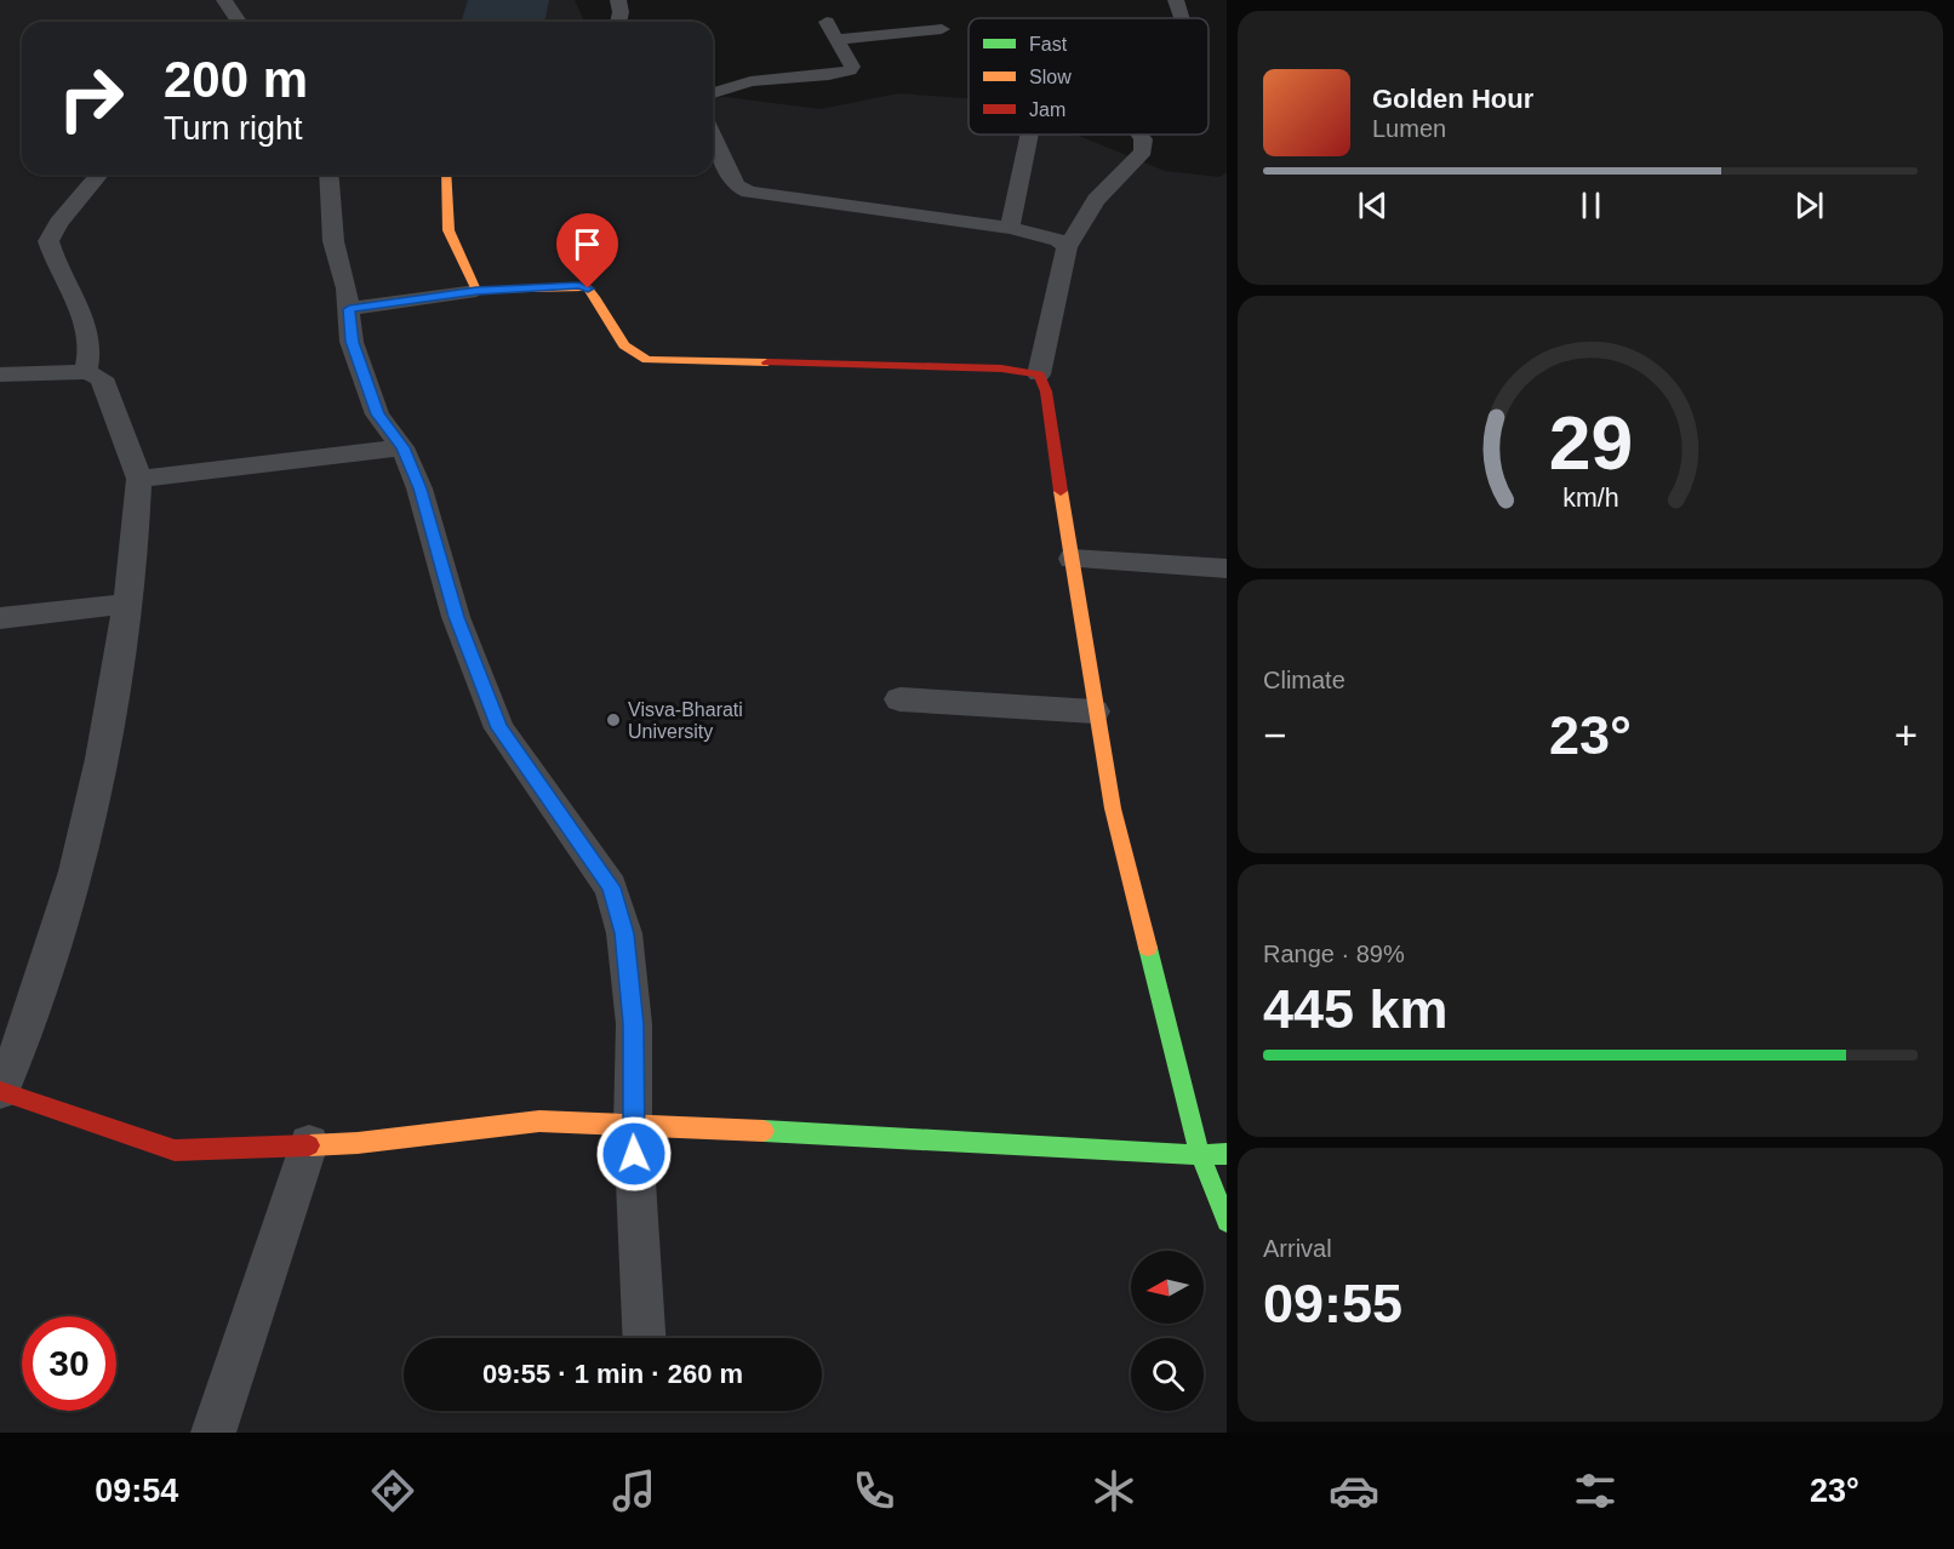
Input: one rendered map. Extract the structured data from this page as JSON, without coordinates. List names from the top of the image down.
{
  "places": ["Visva-Bharati University"],
  "legend": ["Fast", "Slow", "Jam"],
  "north": "left",
  "page": {
    "turn": ["200 m", "Turn right"],
    "song": ["Golden Hour", "Lumen"],
    "tile": [
      "Climate",
      ["Range · 89%", "445 km"],
      ["Arrival", "09:55"]
    ],
    "heat": ["−", "23°", "+"],
    "limit": "30",
    "trip": "09:55 · 1 min · 260 m",
    "tabs": ["09:54", "23°"],
    "gauge": ["29", "km/h"]
  }
}
